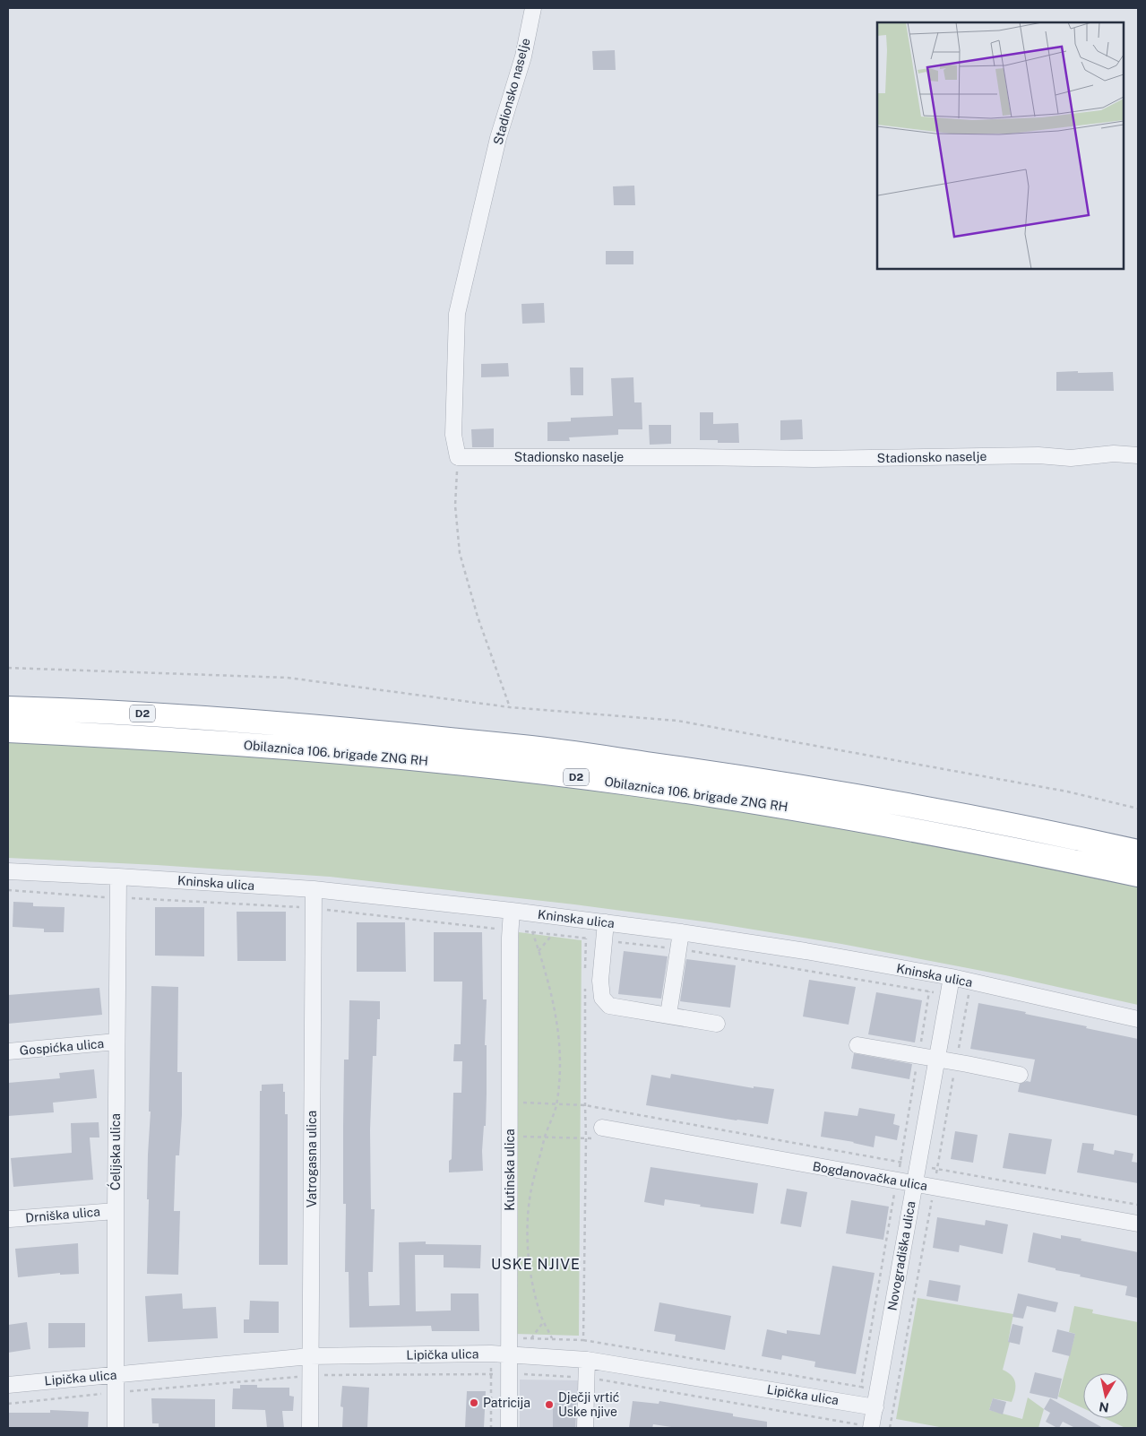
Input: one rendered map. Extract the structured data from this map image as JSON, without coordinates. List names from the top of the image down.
{
  "streets": {
    "highway": ["D2", "Obilaznica 106. brigade ZNG RH"],
    "street": [
      "Stadionsko naselje",
      "Kninska ulica",
      "Gospićka ulica",
      "Ćelijska ulica",
      "Vatrogasna ulica",
      "Kutinska ulica",
      "Bogdanovačka ulica",
      "Drniška ulica",
      "Novogradiška ulica",
      "Lipička ulica"
    ]
  },
  "crossings": [
    ["Kninska ulica", "Ćelijska ulica"],
    ["Kninska ulica", "Vatrogasna ulica"],
    ["Kninska ulica", "Kutinska ulica"],
    ["Kninska ulica", "Novogradiška ulica"],
    ["Gospićka ulica", "Ćelijska ulica"],
    ["Ćelijska ulica", "Drniška ulica"],
    ["Ćelijska ulica", "Lipička ulica"],
    ["Vatrogasna ulica", "Lipička ulica"],
    ["Kutinska ulica", "Lipička ulica"],
    ["Bogdanovačka ulica", "Novogradiška ulica"],
    ["Novogradiška ulica", "Lipička ulica"]
  ],
  "districts": ["USKE NJIVE"],
  "places": ["Patricija", "Dječji vrtić Uske njive"],
  "north": "bottom"
}
